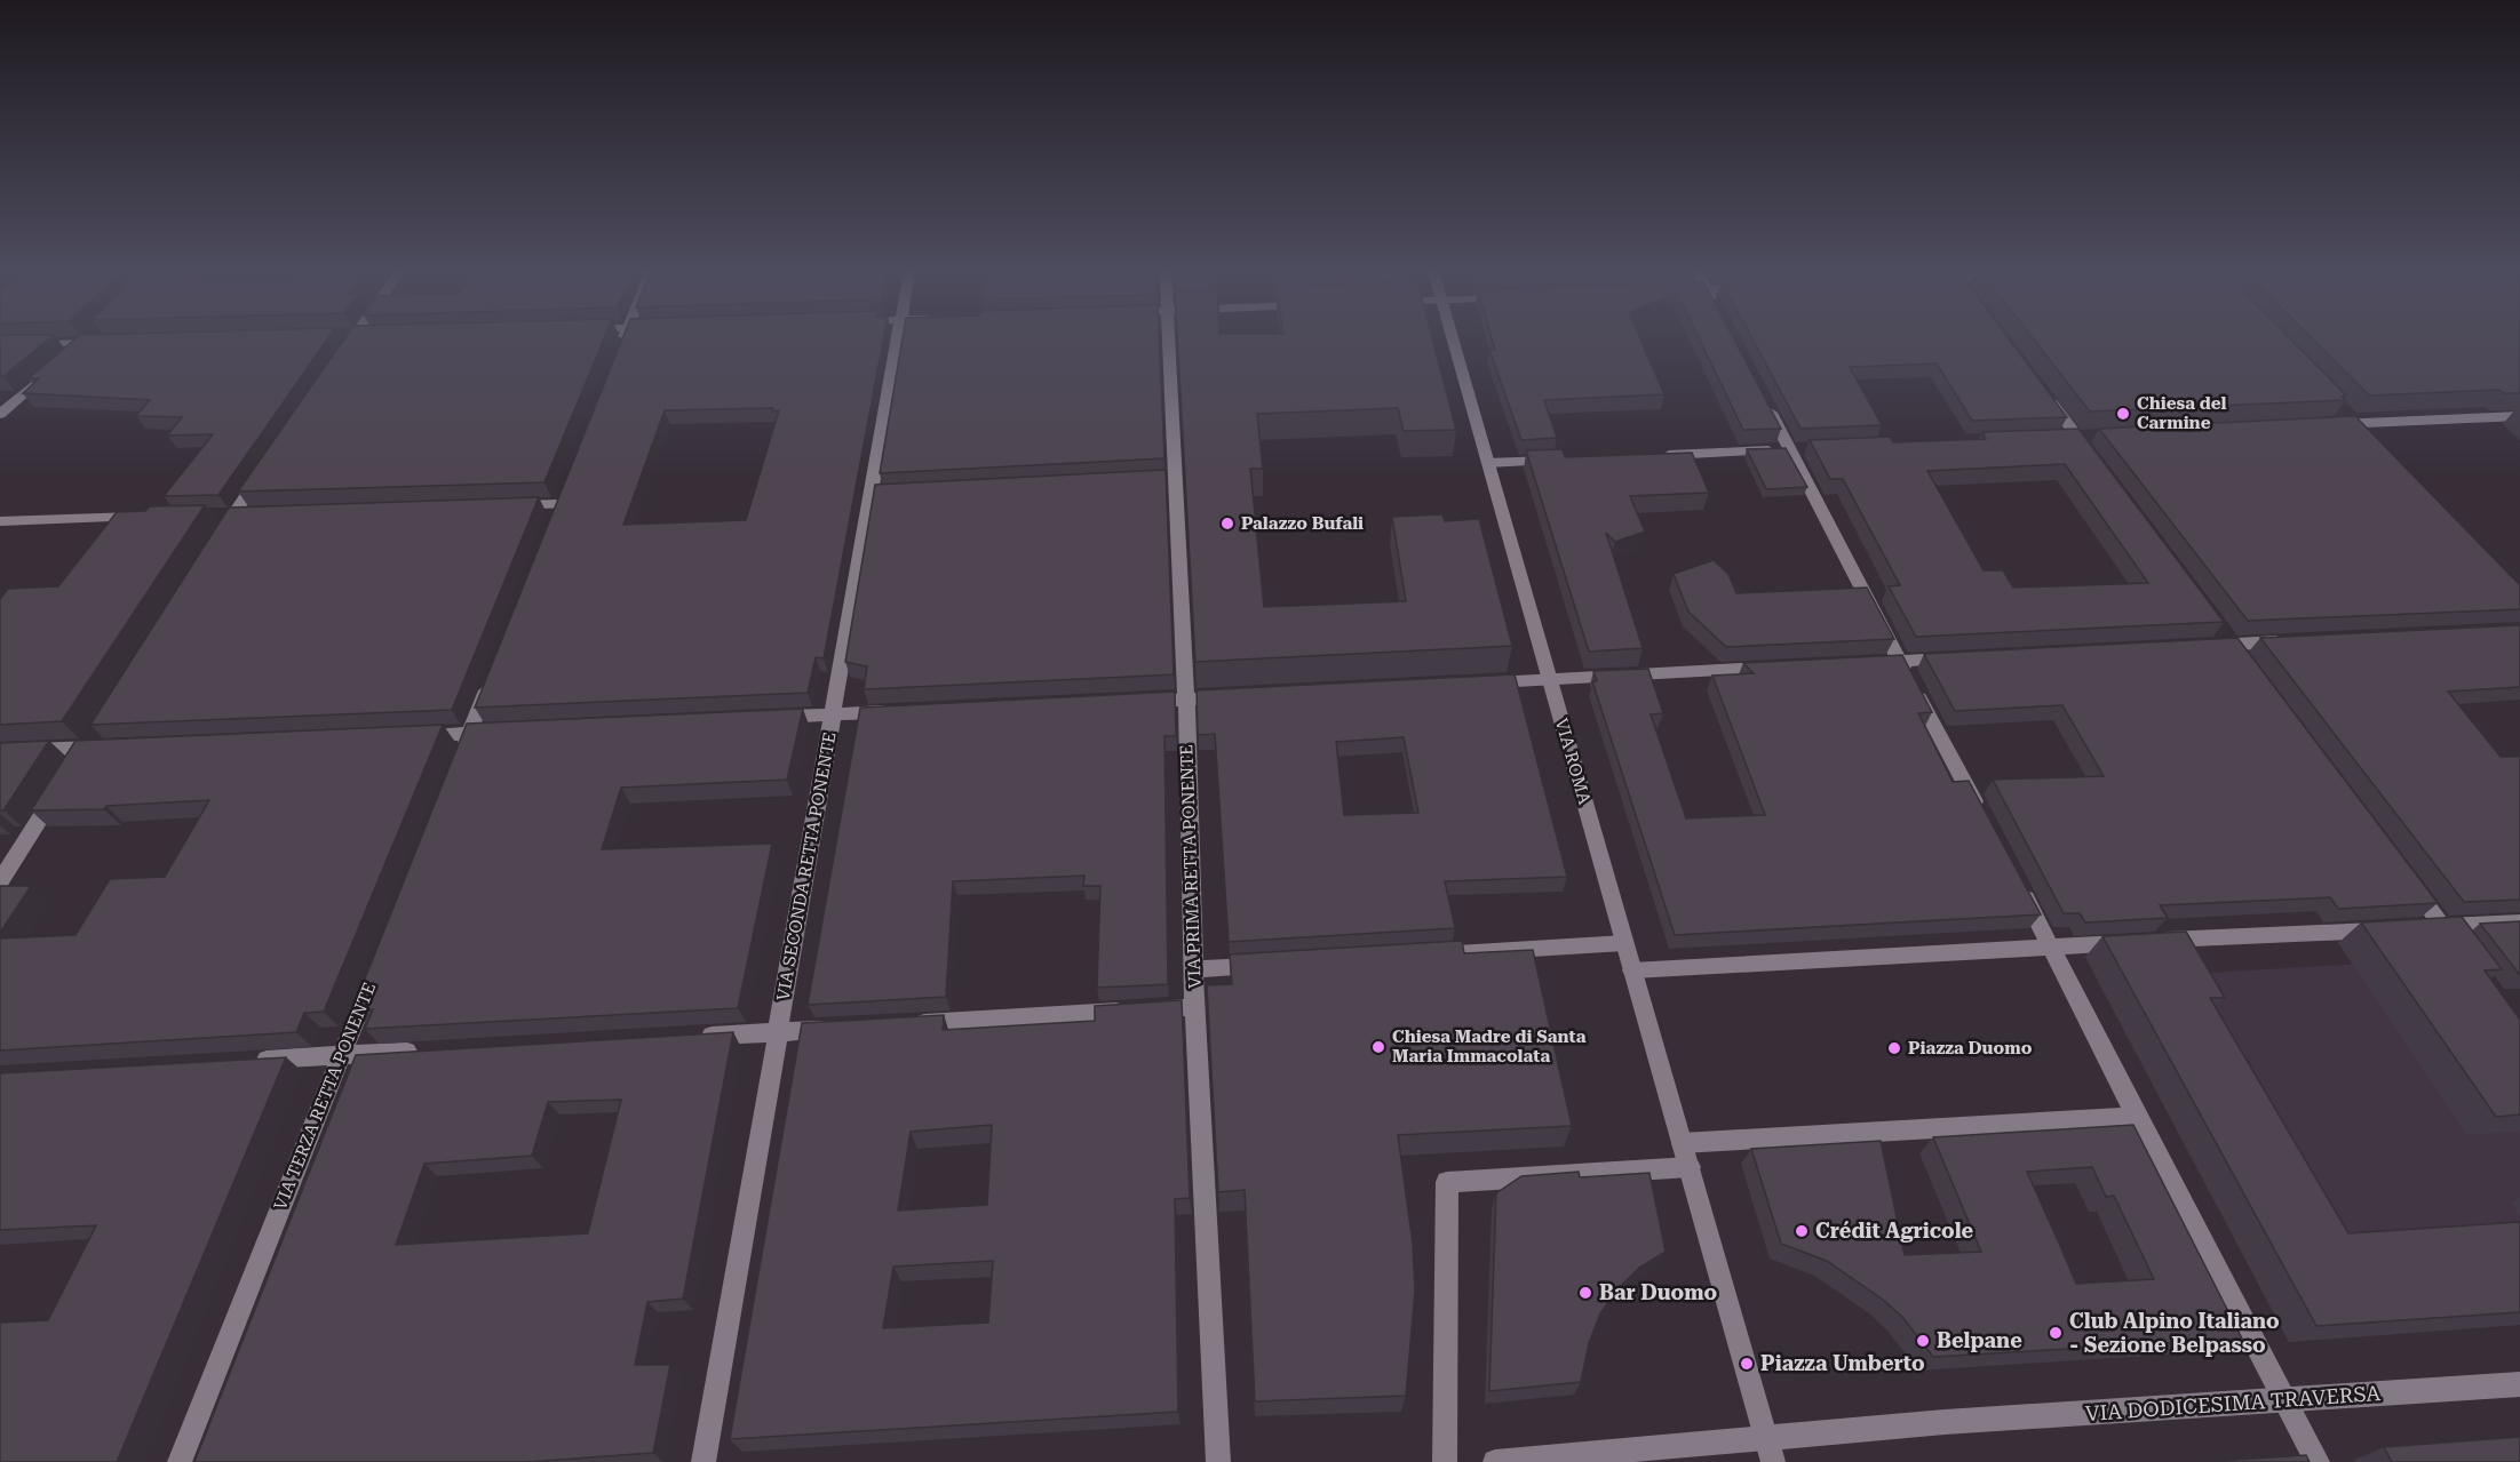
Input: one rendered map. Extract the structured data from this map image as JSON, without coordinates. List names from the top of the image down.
{
  "streets": {
    "street": [
      "VIA ROMA",
      "VIA SECONDA RETTA PONENTE",
      "VIA PRIMA RETTA PONENTE",
      "VIA TERZA RETTA PONENTE",
      "VIA DODICESIMA TRAVERSA"
    ]
  },
  "crossings": [
    ["VIA ROMA", "VIA DODICESIMA TRAVERSA"]
  ],
  "places": [
    "Chiesa del Carmine",
    "Palazzo Bufali",
    "Chiesa Madre di Santa Maria Immacolata",
    "Piazza Duomo",
    "Crédit Agricole",
    "Bar Duomo",
    "Club Alpino Italiano - Sezione Belpasso",
    "Belpane",
    "Piazza Umberto"
  ]
}
